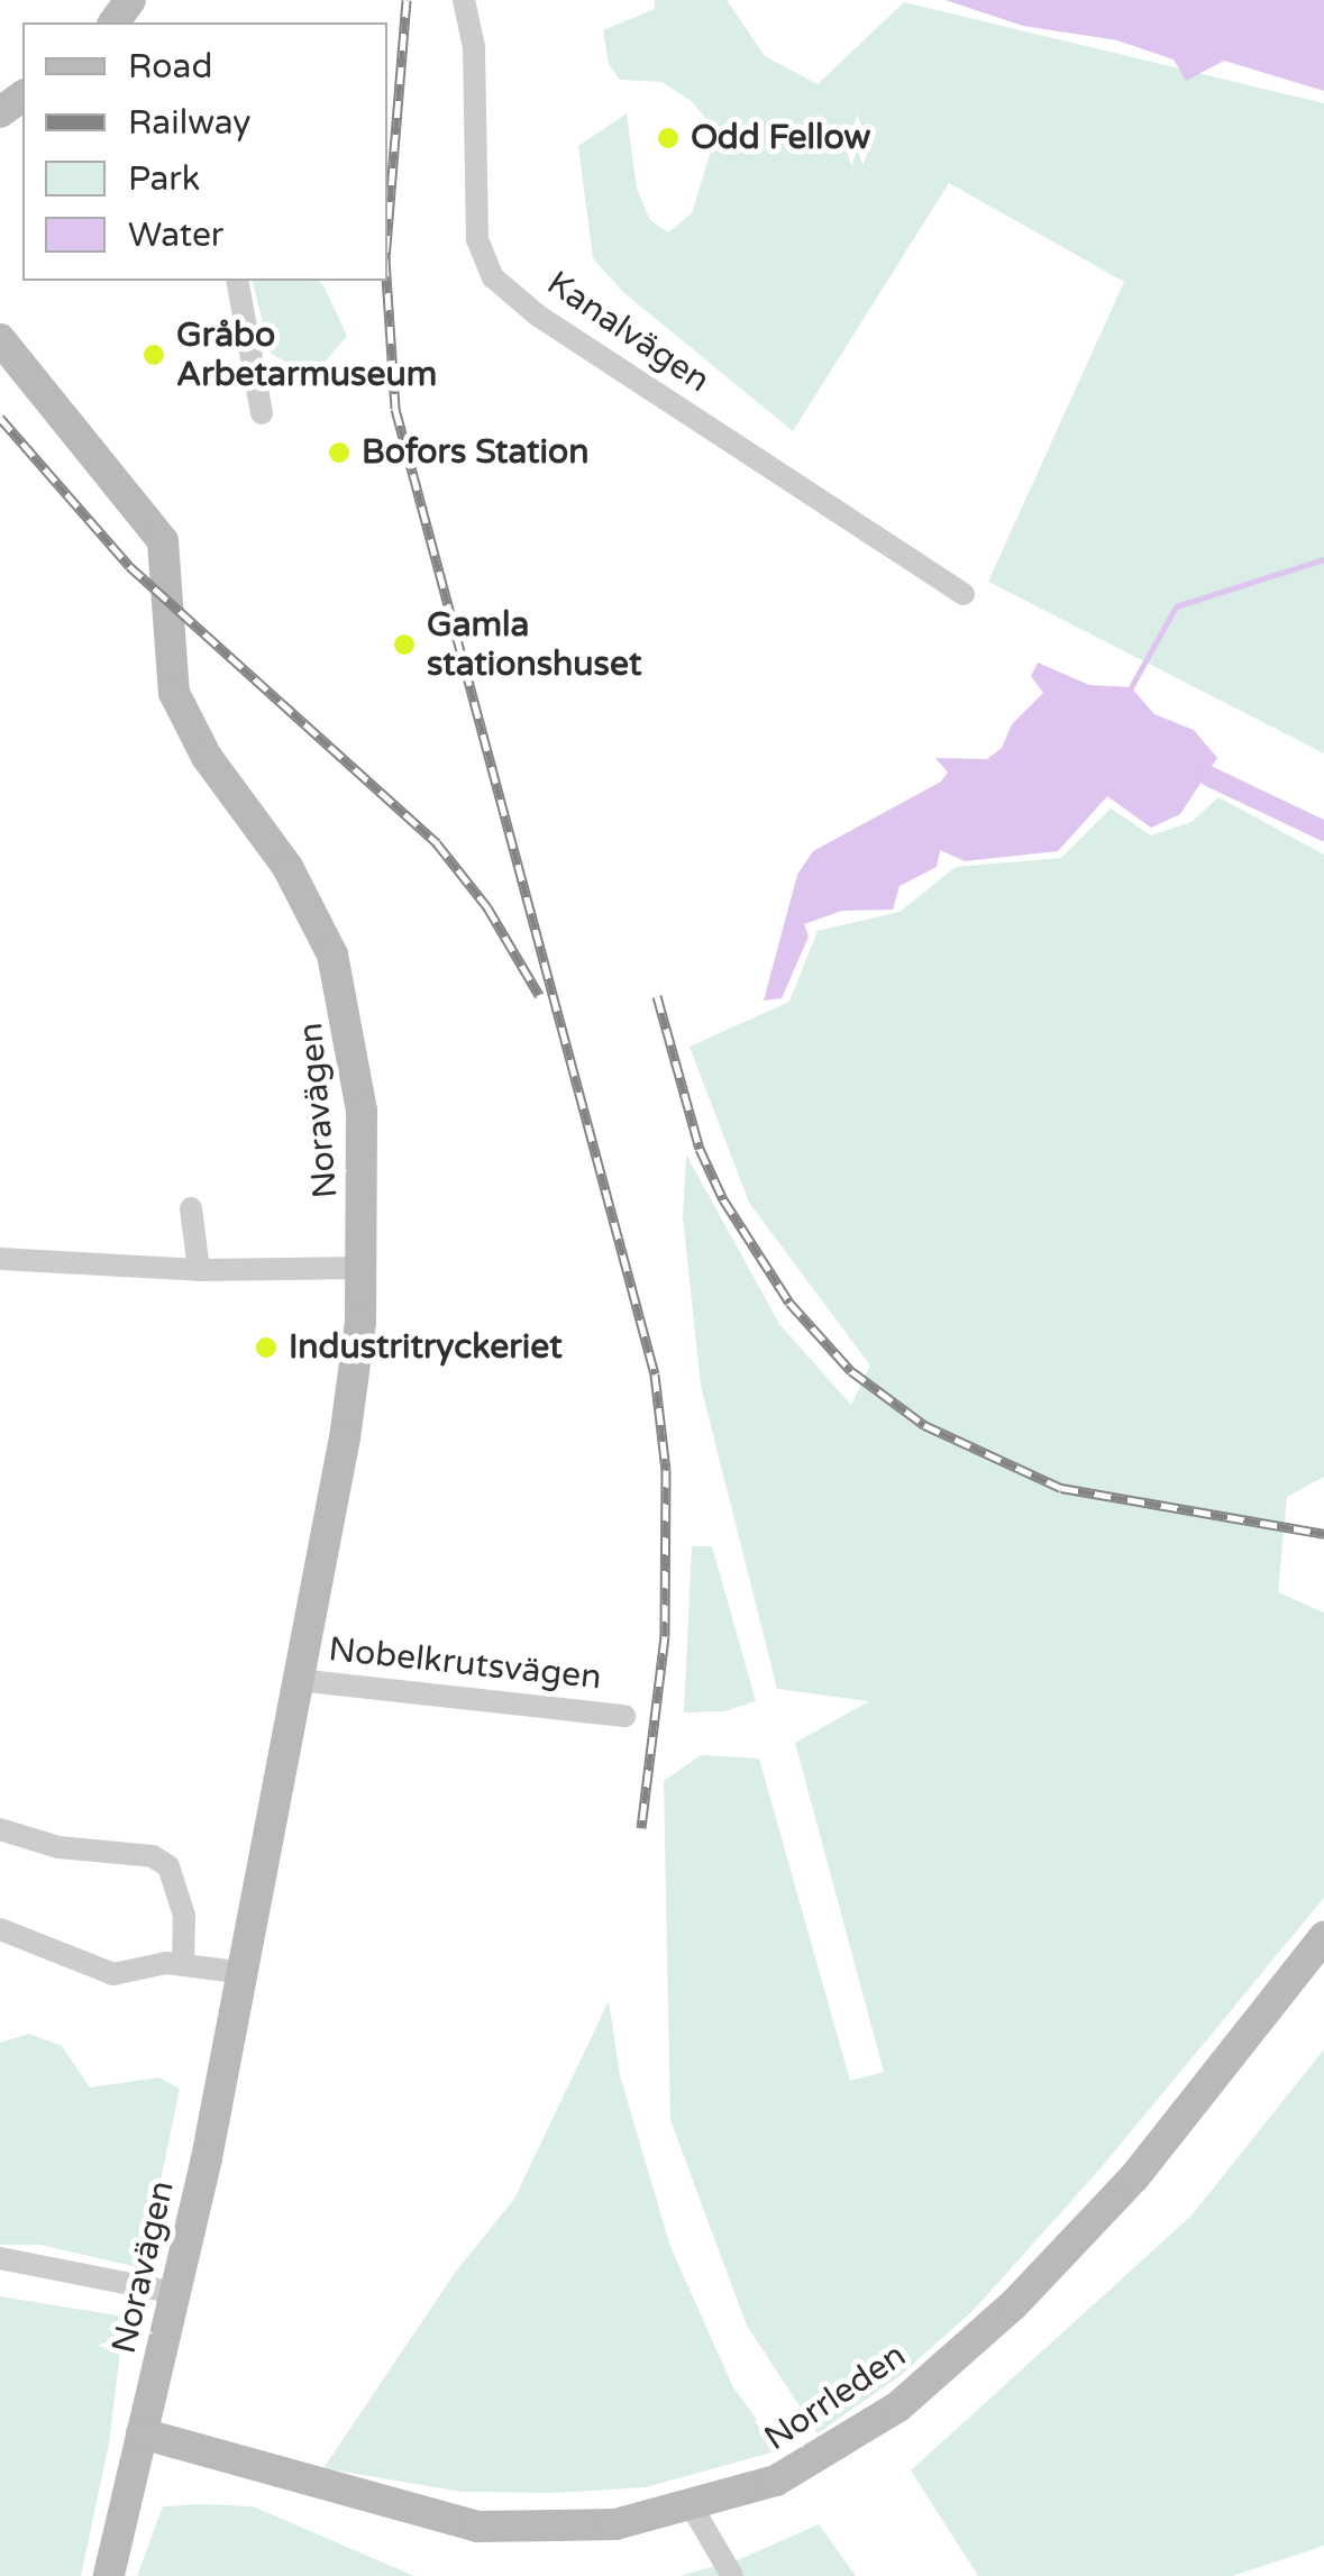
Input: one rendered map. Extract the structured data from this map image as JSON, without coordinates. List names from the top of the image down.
{
  "streets": {
    "street": [
      "Kanalvägen",
      "Noravägen",
      "Nobelkrutsvägen",
      "Norrleden"
    ]
  },
  "crossings": [
    ["Noravägen", "Nobelkrutsvägen"],
    ["Noravägen", "Norrleden"]
  ],
  "places": [
    "Odd Fellow",
    "Gråbo Arbetarmuseum",
    "Bofors Station",
    "Gamla stationshuset",
    "Industritryckeriet"
  ],
  "legend": [
    "Road",
    "Railway",
    "Park",
    "Water"
  ]
}
